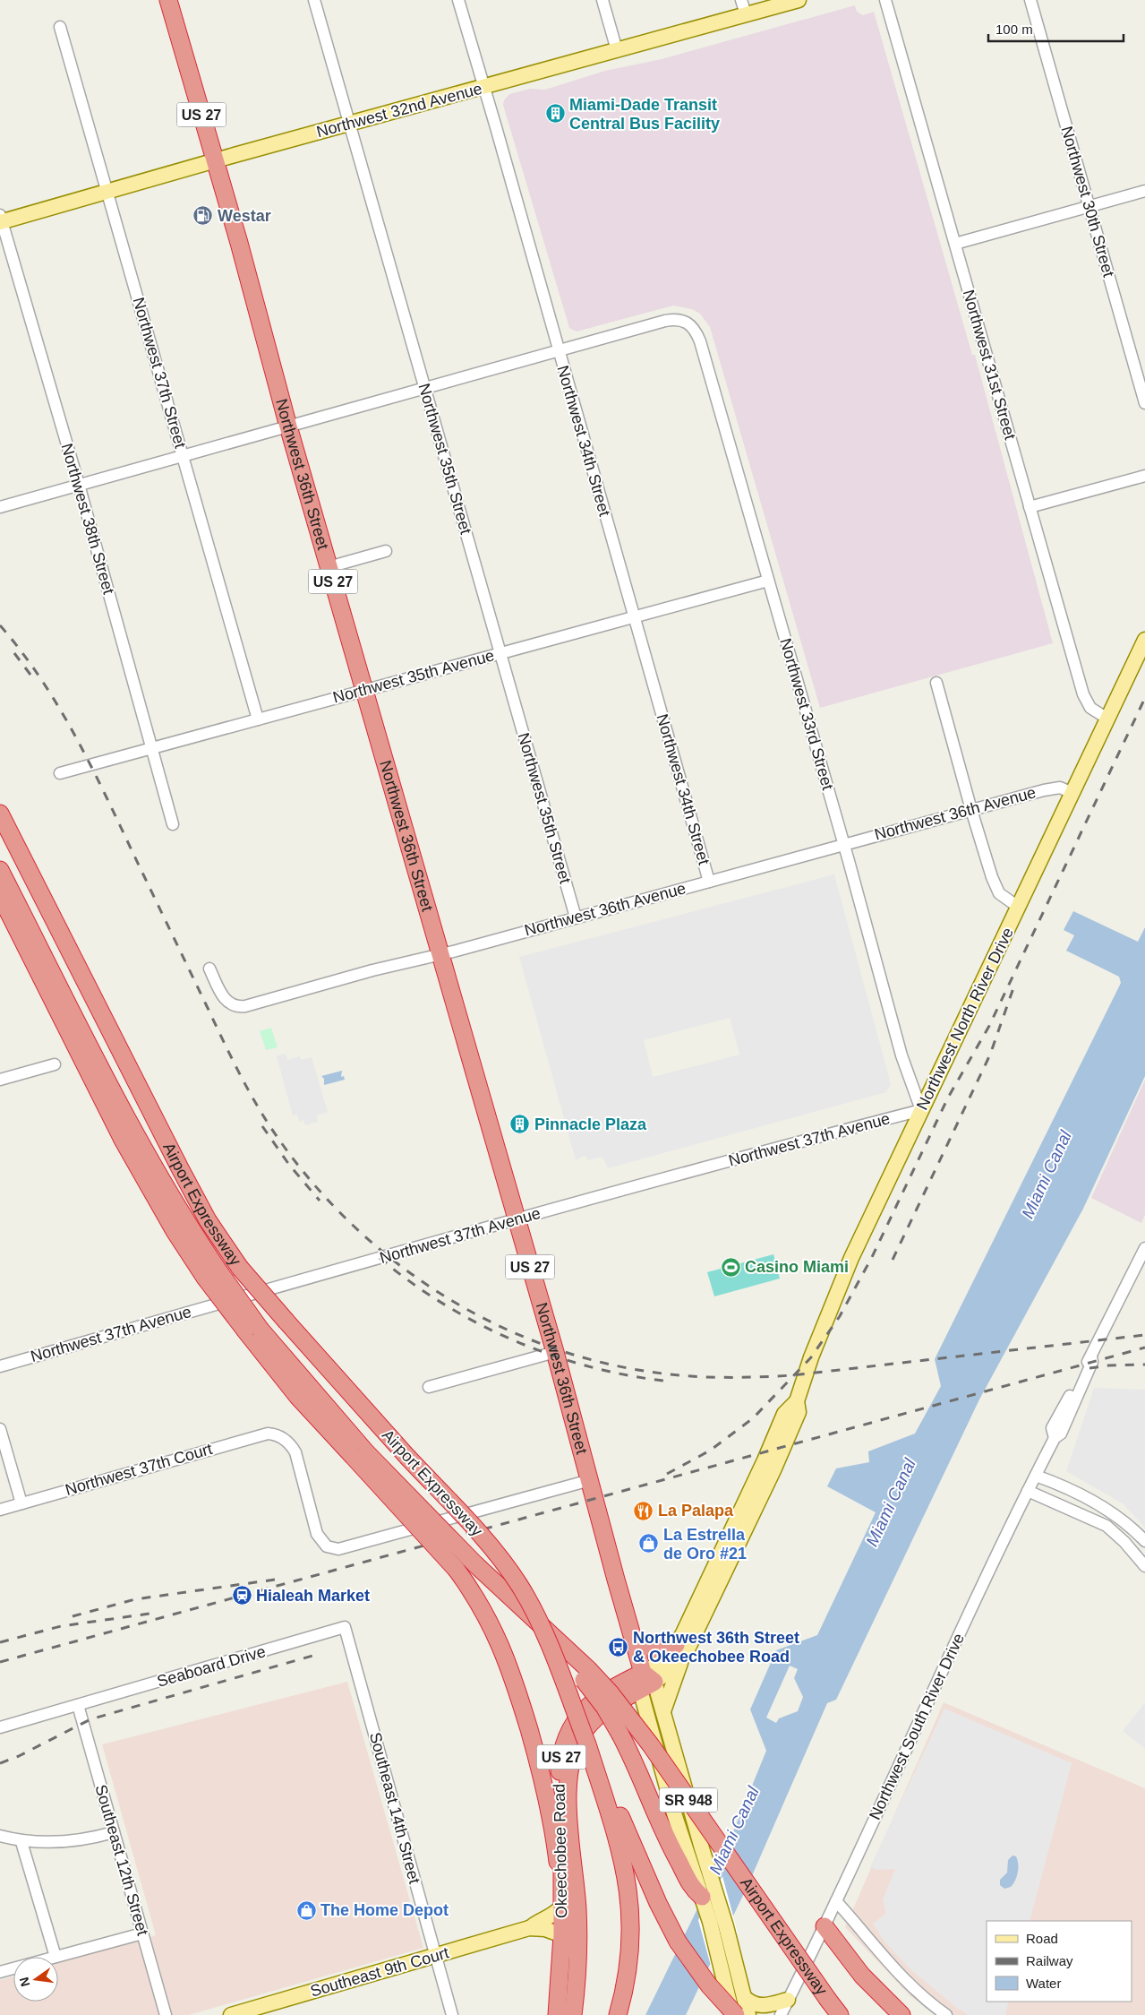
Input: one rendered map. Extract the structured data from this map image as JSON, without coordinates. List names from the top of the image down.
{
  "streets": {
    "highway": [
      "US 27",
      "Northwest 36th Street",
      "Airport Expressway",
      "Okeechobee Road"
    ],
    "main road": [
      "Northwest 32nd Avenue",
      "Northwest North River Drive",
      "SR 948",
      "Southeast 9th Court"
    ],
    "street": [
      "Northwest 30th Street",
      "Northwest 31st Street",
      "Northwest 37th Street",
      "Northwest 34th Street",
      "Northwest 35th Street",
      "Northwest 38th Street",
      "Northwest 35th Avenue",
      "Northwest 33rd Street",
      "Northwest 36th Avenue",
      "Northwest 37th Avenue",
      "Northwest 37th Court",
      "Seaboard Drive",
      "Northwest South River Drive",
      "Southeast 14th Street",
      "Southeast 12th Street"
    ]
  },
  "crossings": [
    ["Northwest 32nd Avenue", "Northwest 37th Street"],
    ["Northwest 32nd Avenue", "Northwest 34th Street"],
    ["Northwest 32nd Avenue", "Northwest 35th Street"],
    ["Northwest 32nd Avenue", "Northwest 36th Street"],
    ["Northwest 32nd Avenue", "Northwest 38th Street"],
    ["Northwest 31st Street", "Northwest North River Drive"],
    ["Northwest 37th Street", "Northwest 35th Avenue"],
    ["Northwest 34th Street", "Northwest 35th Avenue"],
    ["Northwest 34th Street", "Northwest 33rd Street"],
    ["Northwest 34th Street", "Northwest 36th Avenue"],
    ["Northwest 35th Street", "Northwest 35th Avenue"],
    ["Northwest 35th Street", "Northwest 36th Avenue"],
    ["Northwest 36th Street", "Northwest 35th Avenue"],
    ["Northwest 36th Street", "Northwest 36th Avenue"],
    ["Northwest 36th Street", "Northwest North River Drive"],
    ["Northwest 36th Street", "Northwest 37th Avenue"],
    ["Northwest 36th Street", "Northwest 37th Court"],
    ["Northwest 36th Street", "Okeechobee Road"],
    ["Northwest 38th Street", "Northwest 35th Avenue"],
    ["Northwest 35th Avenue", "Northwest 33rd Street"],
    ["Northwest 33rd Street", "Northwest 36th Avenue"],
    ["Northwest 33rd Street", "Northwest North River Drive"],
    ["Northwest 33rd Street", "Northwest 37th Avenue"],
    ["Northwest 36th Avenue", "Northwest North River Drive"],
    ["Northwest North River Drive", "Northwest 37th Avenue"],
    ["Northwest North River Drive", "Okeechobee Road"],
    ["Seaboard Drive", "Southeast 14th Street"],
    ["Seaboard Drive", "Southeast 12th Street"],
    ["Southeast 14th Street", "Southeast 9th Court"],
    ["Okeechobee Road", "Southeast 9th Court"]
  ],
  "water": ["Miami Canal"],
  "places": {
    "building": ["Miami-Dade Transit Central Bus Facility", "Pinnacle Plaza"],
    "fuel station": ["Westar"],
    "sports": ["Casino Miami"],
    "restaurant": ["La Palapa"],
    "shop": ["La Estrella de Oro #21", "The Home Depot"],
    "station": ["Hialeah Market"],
    "bus stop": ["Northwest 36th Street & Okeechobee Road"]
  },
  "legend": ["Road", "Railway", "Water"],
  "scale_bar": "100 m",
  "north": "left"
}
